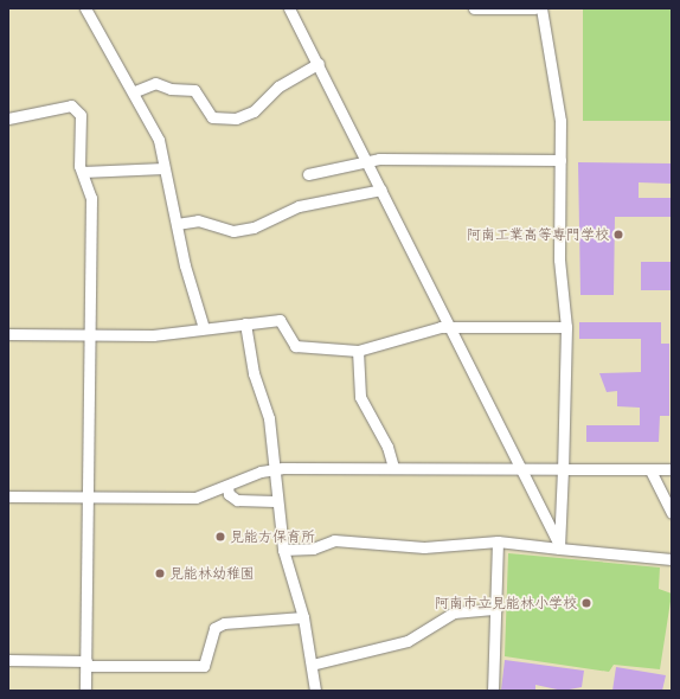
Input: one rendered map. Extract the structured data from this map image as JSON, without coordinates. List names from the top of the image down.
{
  "places": [
    "阿南工業高等専門学校",
    "見能方保育所",
    "見能林幼稚園",
    "阿南市立見能林小学校"
  ]
}
